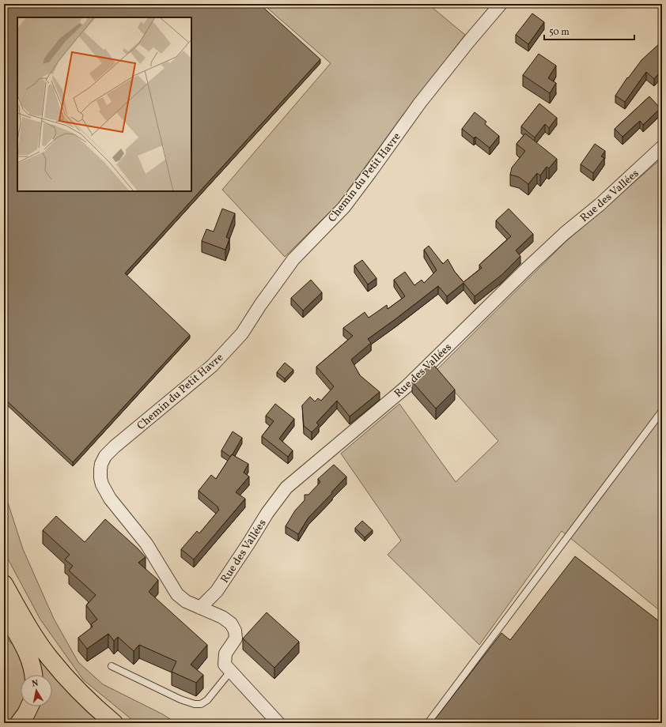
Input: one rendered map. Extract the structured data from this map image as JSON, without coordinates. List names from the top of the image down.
{
  "streets": {
    "street": ["Chemin du Petit Havre", "Rue des Vallées"]
  },
  "crossings": [
    ["Chemin du Petit Havre", "Rue des Vallées"]
  ],
  "scale_bar": "50 m",
  "north": "top"
}
